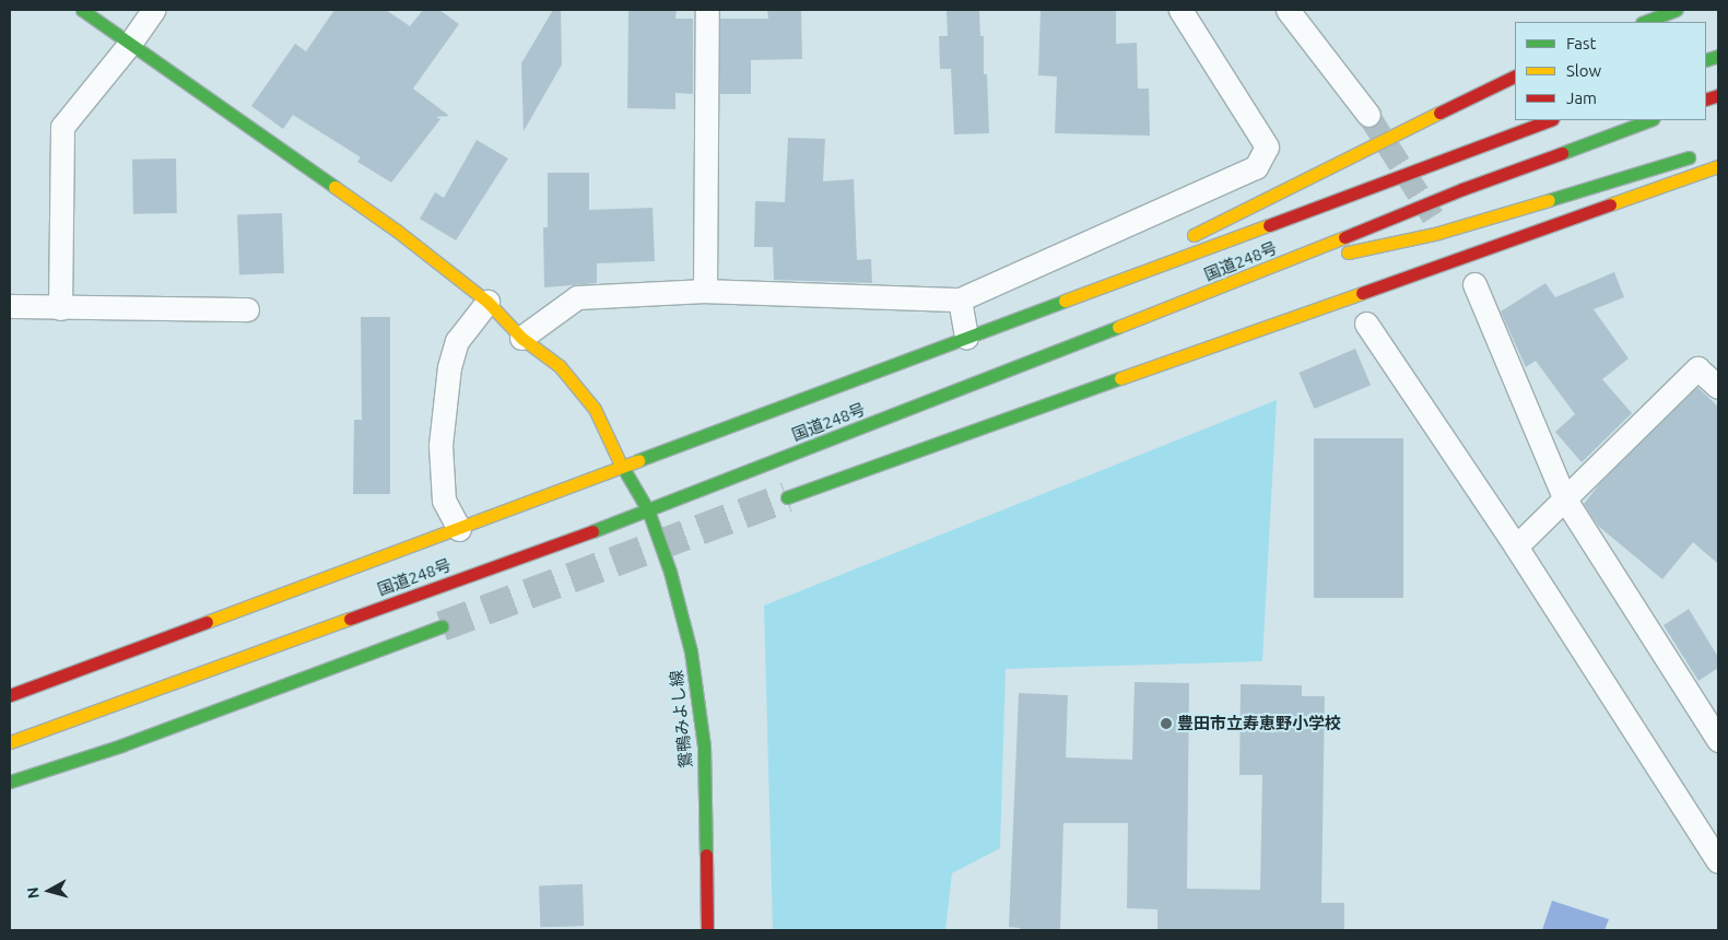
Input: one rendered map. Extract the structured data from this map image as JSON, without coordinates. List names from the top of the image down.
{
  "streets": {
    "main road": ["国道248号", "鴛鴨みよし線"]
  },
  "crossings": [
    ["国道248号", "鴛鴨みよし線"]
  ],
  "places": ["豊田市立寿恵野小学校"],
  "legend": ["Fast", "Slow", "Jam"],
  "north": "left"
}
